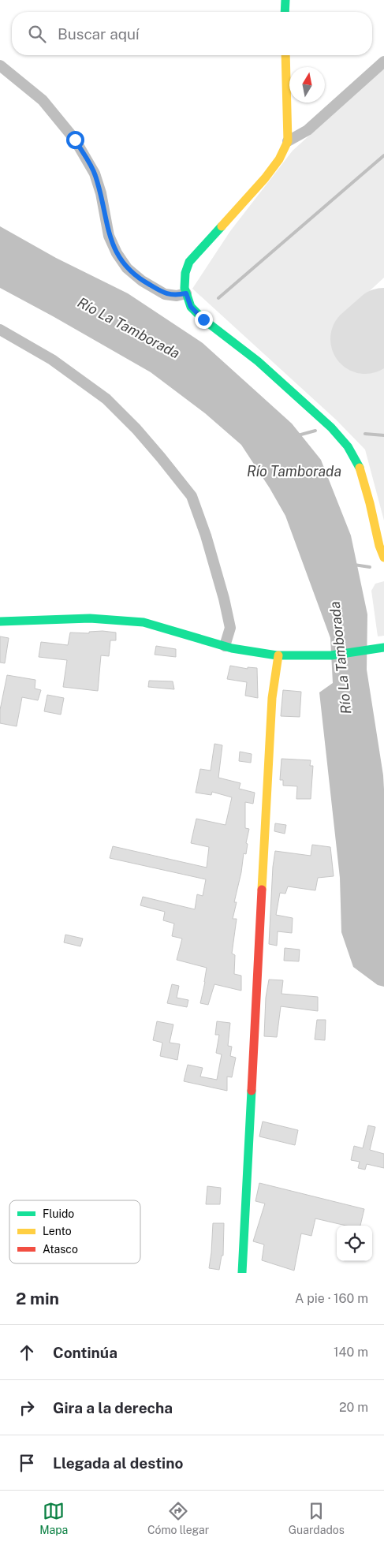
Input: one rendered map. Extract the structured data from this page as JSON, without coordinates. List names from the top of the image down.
{
  "water": ["Río La Tamborada", "Río Tamborada"],
  "legend": ["Fluido", "Lento", "Atasco"],
  "north": "top",
  "page": {
    "search": "Buscar aquí",
    "heading": ["2 min", "A pie · 160 m"],
    "list": [
      ["Continúa", "140 m"],
      ["Gira a la derecha", "20 m"],
      "Llegada al destino"
    ],
    "nav": ["Mapa", "Cómo llegar", "Guardados"]
  }
}
